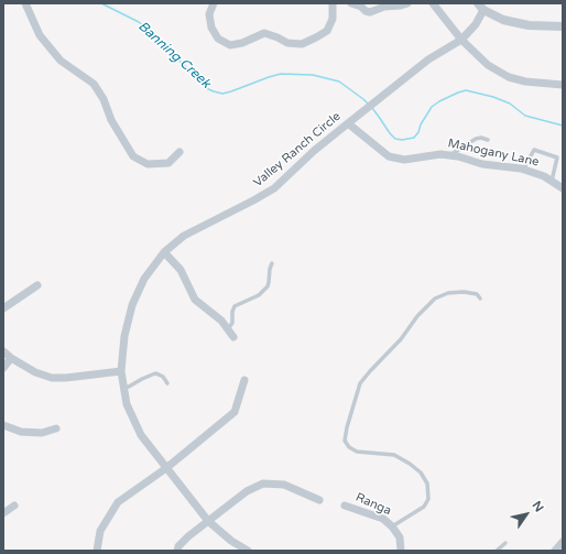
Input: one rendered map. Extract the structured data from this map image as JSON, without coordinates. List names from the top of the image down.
{
  "streets": {
    "street": ["Valley Ranch Circle", "Mahogany Lane", "Ranga"]
  },
  "crossings": [
    ["Valley Ranch Circle", "Mahogany Lane"]
  ],
  "water": ["Banning Creek"],
  "north": "top right"
}
